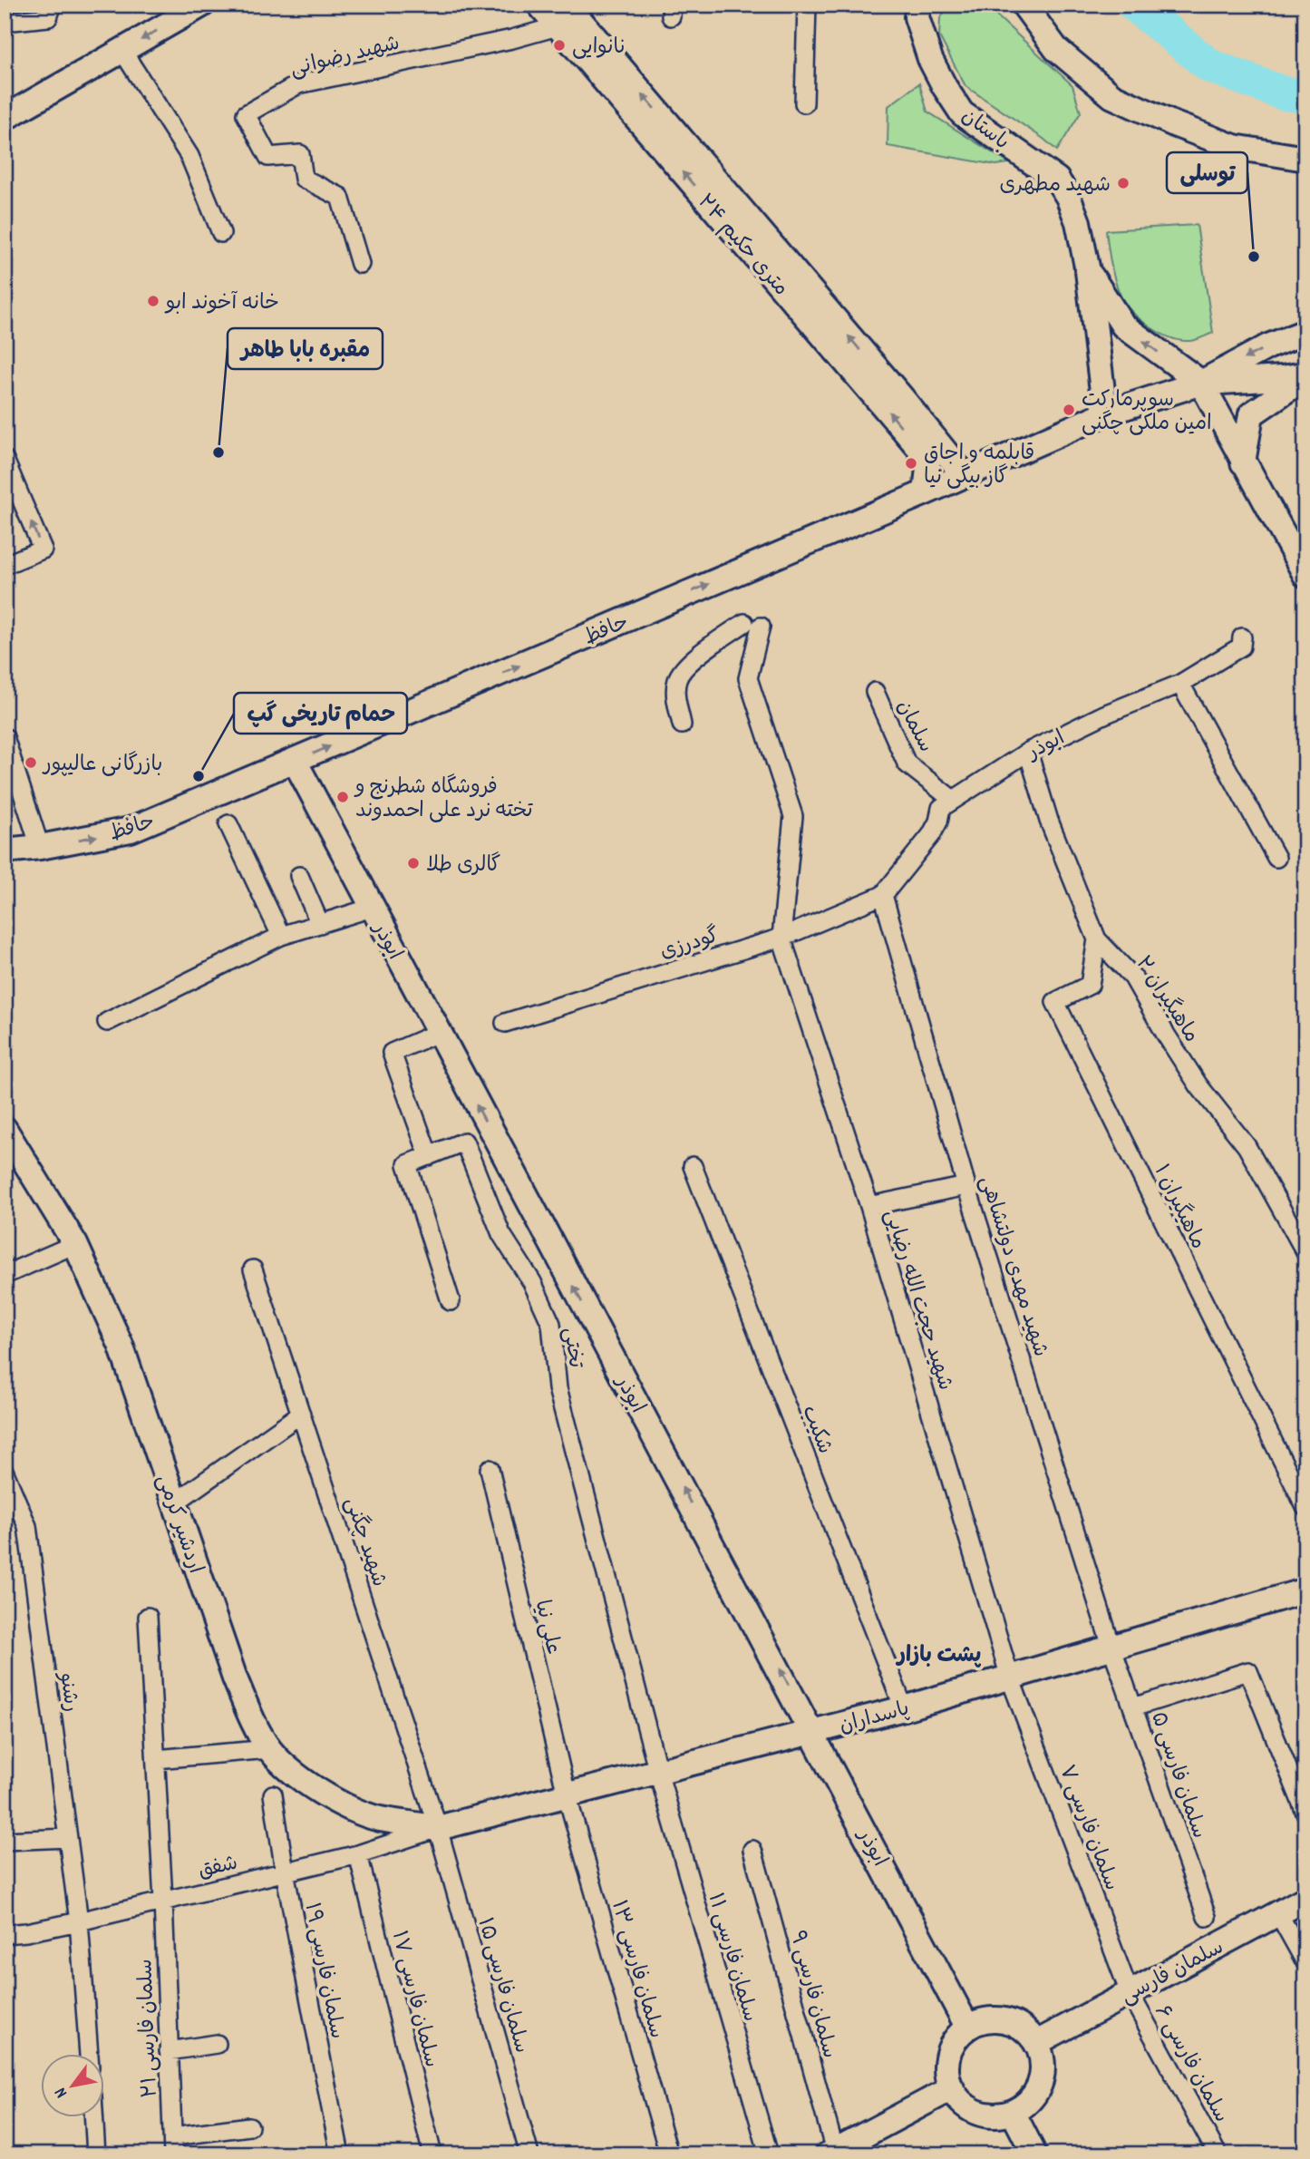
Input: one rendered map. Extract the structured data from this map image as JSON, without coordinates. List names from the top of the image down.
{
  "streets": {
    "main road": [
      "باستان",
      "۲۴ متری حکیم",
      "حافظ",
      "ابوذر",
      "اردشیر کرمی",
      "پاسداران",
      "سلمان فارسی"
    ],
    "street": [
      "شهید رضوانی",
      "سلمان",
      "گودرزی",
      "ماهیگیران ۲",
      "ماهیگیران ۱",
      "شهید مهدی دولتشاهی",
      "شهید حجت الله رضایی",
      "تختی",
      "شکیب",
      "شهید چگنی",
      "علی نیا",
      "رشنو",
      "سلمان فارسی ۵",
      "سلمان فارسی ۷",
      "شفق",
      "سلمان فارسی ۱۱",
      "سلمان فارسی ۱۳",
      "سلمان فارسی ۱۹",
      "سلمان فارسی ۱۵",
      "سلمان فارسی ۹",
      "سلمان فارسی ۱۷",
      "سلمان فارسی ۲۱",
      "سلمان فارسی ۶"
    ]
  },
  "crossings": [
    ["شهید رضوانی", "۲۴ متری حکیم"],
    ["باستان", "حافظ"],
    ["۲۴ متری حکیم", "حافظ"],
    ["حافظ", "ابوذر"],
    ["سلمان", "ابوذر"],
    ["ابوذر", "گودرزی"],
    ["ابوذر", "ماهیگیران ۲"],
    ["ابوذر", "شهید مهدی دولتشاهی"],
    ["ابوذر", "پاسداران"],
    ["ابوذر", "سلمان فارسی"],
    ["گودرزی", "شهید مهدی دولتشاهی"],
    ["گودرزی", "شهید حجت الله رضایی"],
    ["ماهیگیران ۲", "ماهیگیران ۱"],
    ["شهید مهدی دولتشاهی", "پاسداران"],
    ["شهید مهدی دولتشاهی", "سلمان فارسی ۵"],
    ["شهید حجت الله رضایی", "پاسداران"],
    ["شهید حجت الله رضایی", "سلمان فارسی ۷"],
    ["تختی", "پاسداران"],
    ["تختی", "سلمان فارسی ۱۱"],
    ["شکیب", "پاسداران"],
    ["اردشیر کرمی", "شهید چگنی"],
    ["اردشیر کرمی", "پاسداران"],
    ["اردشیر کرمی", "شفق"],
    ["اردشیر کرمی", "سلمان فارسی ۱۵"],
    ["شهید چگنی", "پاسداران"],
    ["شهید چگنی", "شفق"],
    ["شهید چگنی", "سلمان فارسی ۱۵"],
    ["علی نیا", "پاسداران"],
    ["علی نیا", "سلمان فارسی ۱۳"],
    ["رشنو", "شفق"],
    ["پاسداران", "سلمان فارسی ۵"],
    ["پاسداران", "سلمان فارسی ۷"],
    ["پاسداران", "شفق"],
    ["پاسداران", "سلمان فارسی ۱۱"],
    ["پاسداران", "سلمان فارسی ۱۳"],
    ["پاسداران", "سلمان فارسی ۱۵"],
    ["سلمان فارسی ۷", "سلمان فارسی"],
    ["سلمان فارسی ۷", "سلمان فارسی ۶"],
    ["شفق", "سلمان فارسی ۱۹"],
    ["شفق", "سلمان فارسی ۱۵"],
    ["شفق", "سلمان فارسی ۱۷"],
    ["شفق", "سلمان فارسی ۲۱"],
    ["سلمان فارسی", "سلمان فارسی ۶"]
  ],
  "one_way": ["۲۴ متری حکیم", "حافظ", "ابوذر"],
  "districts": ["پشت بازار"],
  "places": [
    "نانوایی",
    "شهید مطهری",
    "توسلی",
    "خانه آخوند ابو",
    "سوپرمارکت امین ملکی چگنی",
    "مقبره بابا طاهر",
    "قابلمه و اجاق گاز بیگی نیا",
    "بازرگانی عالیپور",
    "حمام تاریخی گپ",
    "فروشگاه شطرنج و تخته نرد علی احمدوند",
    "گالری طلا"
  ],
  "north": "bottom left"
}
